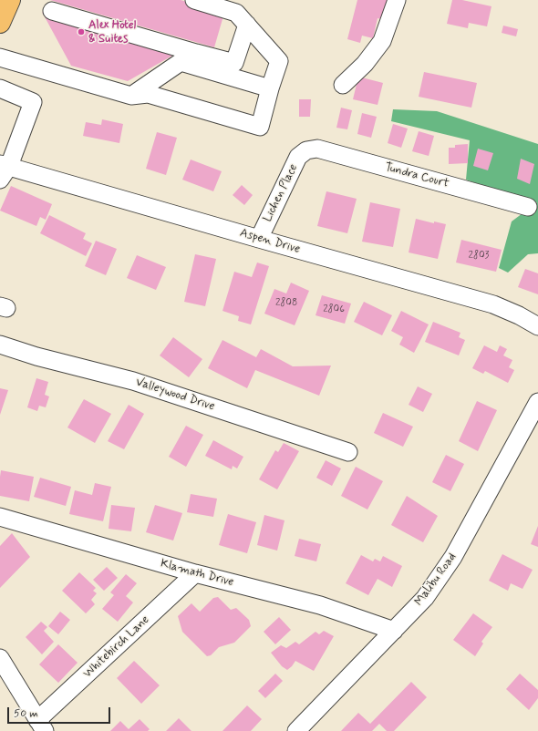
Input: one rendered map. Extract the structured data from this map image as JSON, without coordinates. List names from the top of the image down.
{
  "streets": {
    "street": [
      "Tundra Court",
      "Lichen Place",
      "Aspen Drive",
      "Valleywood Drive",
      "Klamath Drive",
      "Malibu Road",
      "Whitebirch Lane"
    ]
  },
  "crossings": [
    ["Tundra Court", "Lichen Place"],
    ["Lichen Place", "Aspen Drive"],
    ["Klamath Drive", "Malibu Road"],
    ["Klamath Drive", "Whitebirch Lane"]
  ],
  "places": ["Alex Hotel & Suites"],
  "house_numbers": ["2803", "2808", "2806"],
  "scale_bar": "50 m"
}
